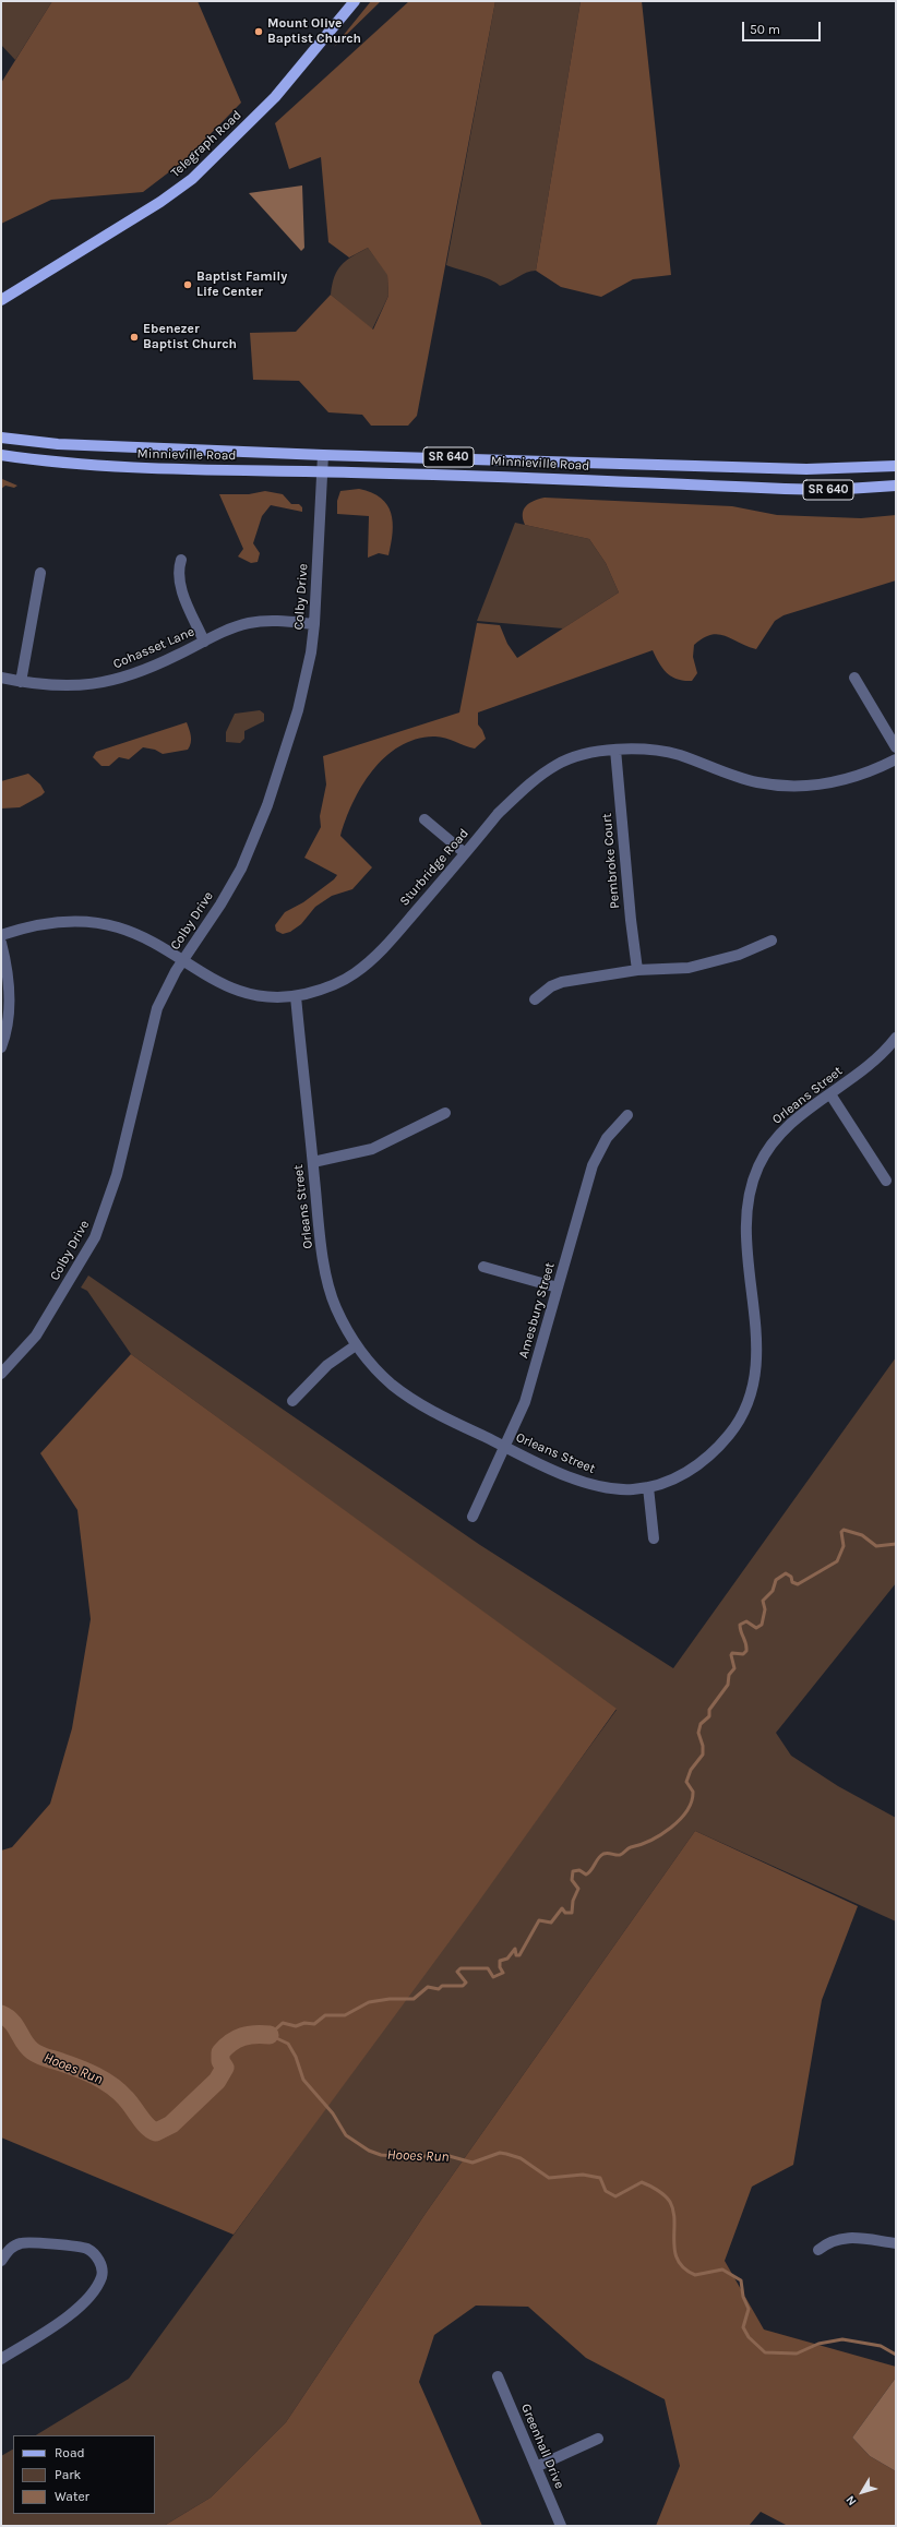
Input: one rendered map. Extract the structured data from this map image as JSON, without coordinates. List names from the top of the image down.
{
  "streets": {
    "main road": ["Telegraph Road", "Minnieville Road", "SR 640"],
    "street": [
      "Colby Drive",
      "Cohasset Lane",
      "Pembroke Court",
      "Sturbridge Road",
      "Orleans Street",
      "Amesbury Street",
      "Greenhall Drive"
    ]
  },
  "crossings": [
    ["Minnieville Road", "Colby Drive"],
    ["Colby Drive", "Cohasset Lane"],
    ["Colby Drive", "Sturbridge Road"],
    ["Pembroke Court", "Sturbridge Road"],
    ["Sturbridge Road", "Orleans Street"],
    ["Orleans Street", "Amesbury Street"]
  ],
  "water": ["Hooes Run"],
  "places": ["Mount Olive Baptist Church", "Baptist Family Life Center", "Ebenezer Baptist Church"],
  "legend": ["Road", "Park", "Water"],
  "scale_bar": "50 m",
  "north": "bottom left"
}
